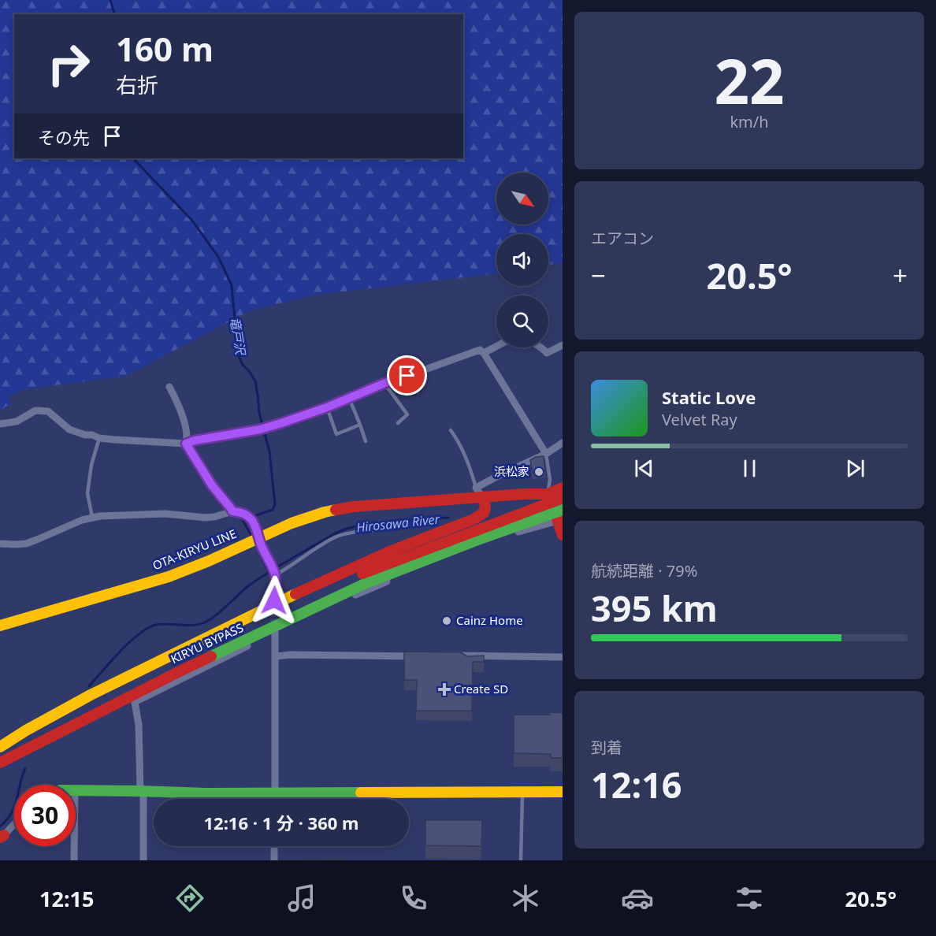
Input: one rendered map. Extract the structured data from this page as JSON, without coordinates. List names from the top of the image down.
{
  "streets": {
    "main road": ["OTA-KIRYU LINE", "KIRYU BYPASS"]
  },
  "water": ["竜戸沢", "Hirosawa River"],
  "places": {
    "other": ["浜松家", "Cainz Home"],
    "health": ["Create SD"]
  },
  "north": "bottom right",
  "page": {
    "tile": [
      ["22", "km/h"],
      "エアコン",
      ["航続距離 · 79%", "395 km"],
      ["到着", "12:16"]
    ],
    "turn": ["160 m", "右折"],
    "then": "その先",
    "heat": ["−", "20.5°", "+"],
    "song": ["Static Love", "Velvet Ray"],
    "limit": "30",
    "trip": "12:16 · 1 分 · 360 m",
    "tabs": ["12:15", "20.5°"]
  }
}
